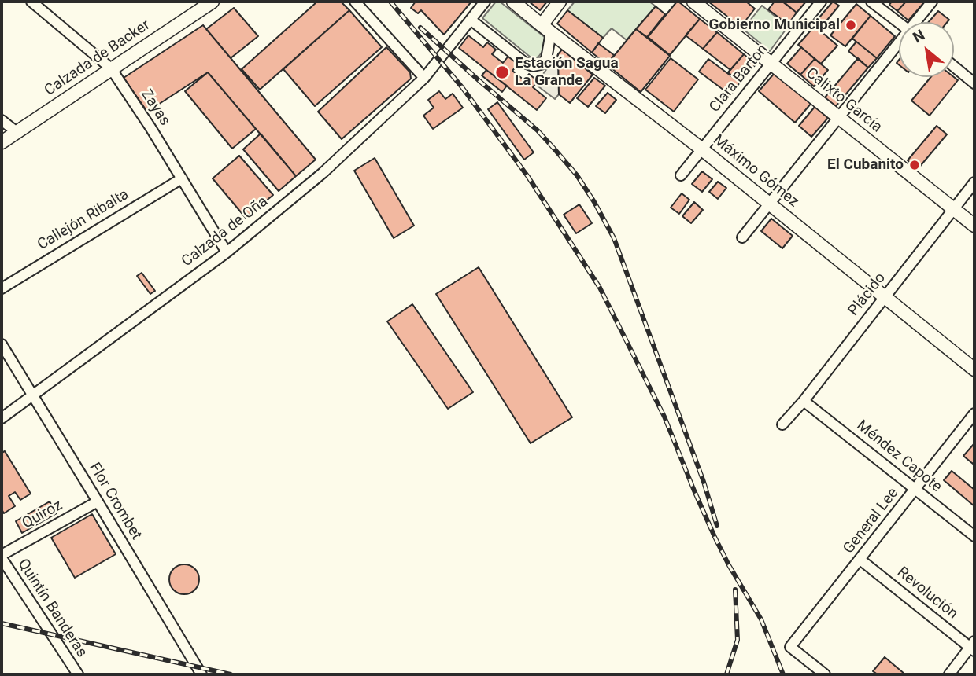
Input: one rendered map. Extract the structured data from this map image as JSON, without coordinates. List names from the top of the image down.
{
  "streets": {
    "main road": ["Calzada de Backer", "Calixto García", "Máximo Gómez"],
    "street": [
      "Clara Barton",
      "Zayas",
      "Callejón Ribalta",
      "Calzada de Oña",
      "Plácido",
      "Méndez Capote",
      "Flor Crombet",
      "Quiroz",
      "General Lee",
      "Revolución",
      "Quintín Banderas"
    ]
  },
  "crossings": [
    ["Calzada de Backer", "Zayas"],
    ["Clara Barton", "Calixto García"],
    ["Clara Barton", "Máximo Gómez"],
    ["Calixto García", "Plácido"],
    ["Zayas", "Callejón Ribalta"],
    ["Zayas", "Calzada de Oña"],
    ["Máximo Gómez", "Plácido"],
    ["Calzada de Oña", "Flor Crombet"],
    ["Plácido", "Méndez Capote"],
    ["Méndez Capote", "General Lee"],
    ["Flor Crombet", "Quiroz"],
    ["Quiroz", "Quintín Banderas"],
    ["General Lee", "Revolución"]
  ],
  "places": ["Gobierno Municipal", "Estación Sagua La Grande", "El Cubanito"],
  "north": "top left"
}
